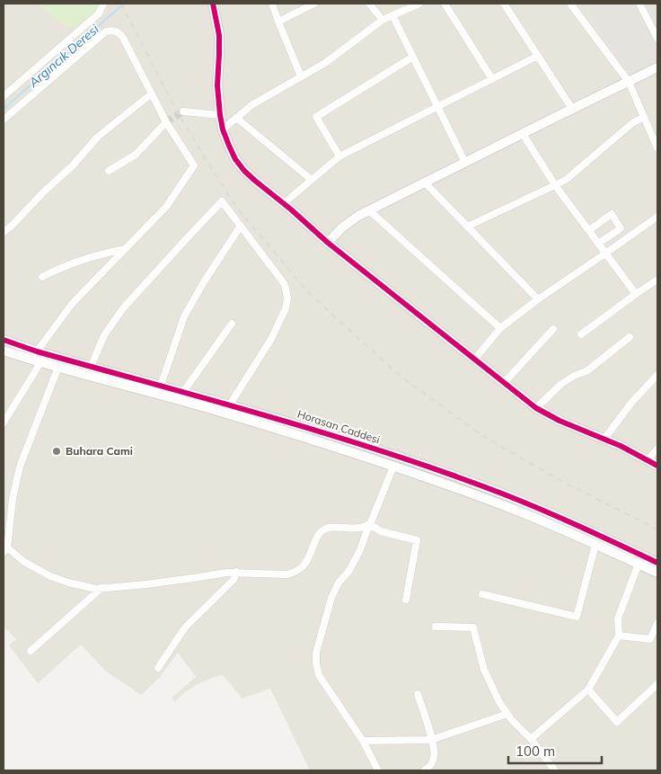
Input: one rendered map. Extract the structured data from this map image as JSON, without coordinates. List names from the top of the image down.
{
  "streets": {
    "street": ["Horasan Caddesi"]
  },
  "water": ["Argıncık Deresi"],
  "places": ["Buhara Cami"],
  "scale_bar": "100 m"
}
